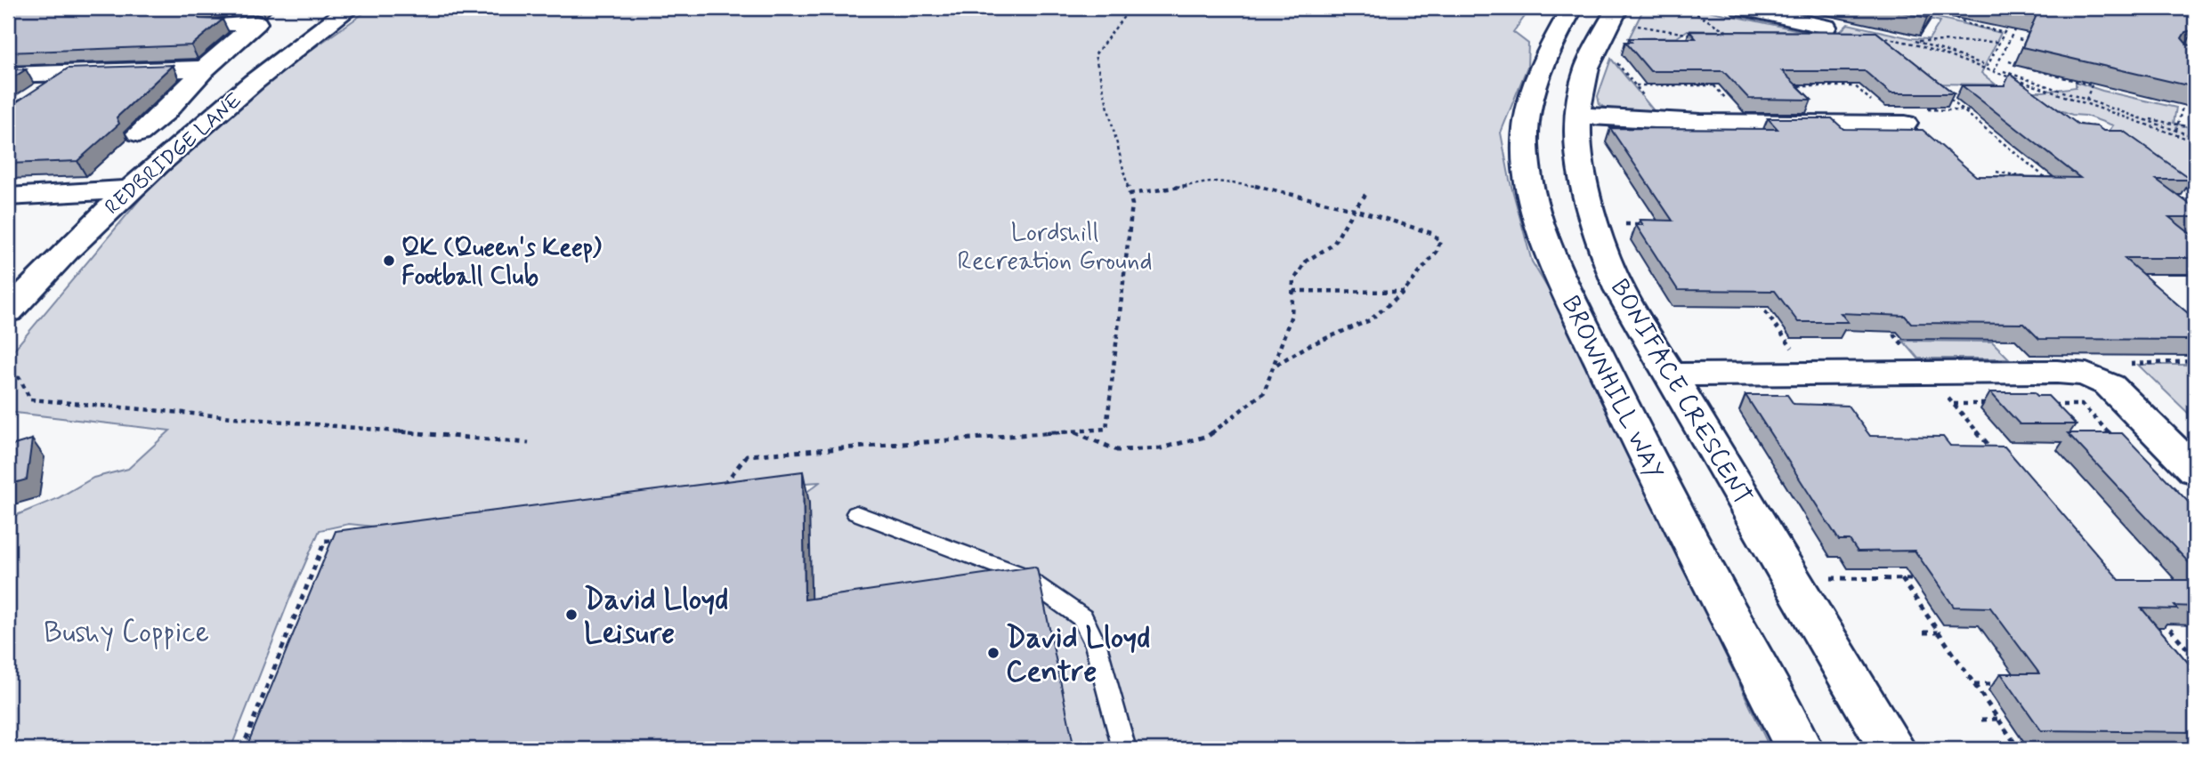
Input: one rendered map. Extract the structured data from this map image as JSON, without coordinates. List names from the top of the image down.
{
  "streets": {
    "street": ["REDBRIDGE LANE", "BROWNHILL WAY", "BONIFACE CRESCENT"]
  },
  "parks": ["Lordshill Recreation Ground", "Bushy Coppice"],
  "places": ["QK (Queen's Keep) Football Club", "David Lloyd Leisure", "David Lloyd Centre"]
}
